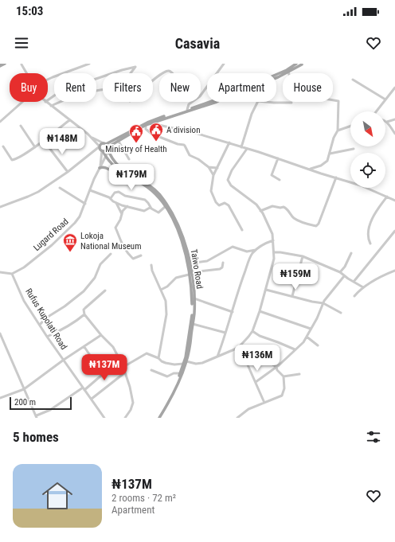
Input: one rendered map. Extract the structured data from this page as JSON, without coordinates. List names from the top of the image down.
{
  "streets": {
    "main road": ["Taiwo Road"],
    "street": ["Lugard Road", "Rufus Kupolati Road"]
  },
  "crossings": [
    ["Lugard Road", "Rufus Kupolati Road"]
  ],
  "places": {
    "public building": ["A division", "Ministry of Health"],
    "museum": ["Lokoja National Museum"]
  },
  "scale_bar": "200 m",
  "north": "bottom right",
  "page": {
    "status": "15:03",
    "header": "Casavia",
    "chip": [
      "Buy",
      "Rent",
      "Filters",
      "New",
      "Apartment",
      "House"
    ],
    "price": [
      "₦148M",
      "₦179M",
      "₦159M",
      "₦136M",
      "₦137M"
    ],
    "scale": "200 m",
    "heading": "5 homes",
    "list": [
      {
        "name": "₦137M",
        "note": "2 rooms · 72 m² · Apartment"
      }
    ]
  }
}
